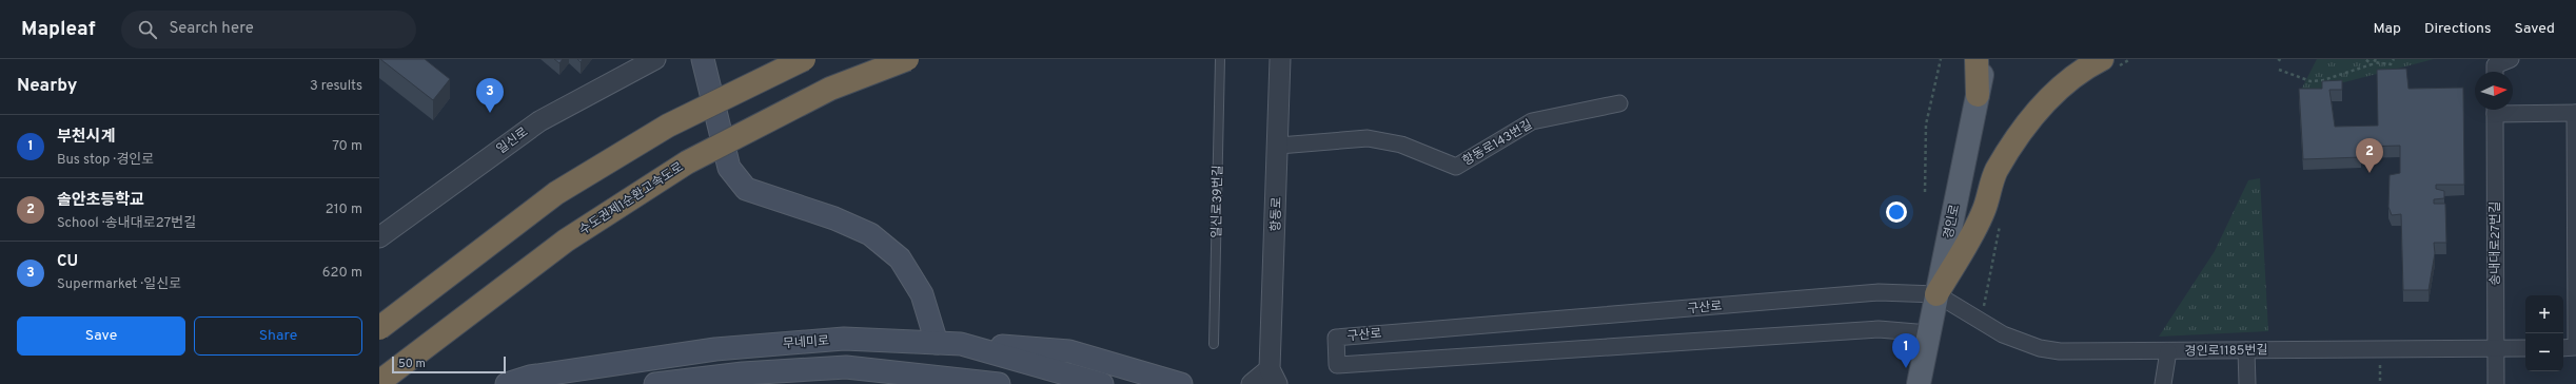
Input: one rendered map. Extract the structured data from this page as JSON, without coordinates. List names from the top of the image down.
{
  "streets": {
    "highway": ["수도권제1순환고속도로"],
    "main road": ["경인로", "무네미로"],
    "street": [
      "일신로",
      "항동로143번길",
      "항동로",
      "송내대로27번길",
      "구산로",
      "경인로1185번길"
    ],
    "lane": ["일신로39번길"]
  },
  "crossings": [
    ["항동로143번길", "항동로"],
    ["경인로", "구산로"],
    ["경인로", "경인로1185번길"],
    ["송내대로27번길", "경인로1185번길"],
    ["구산로", "경인로1185번길"]
  ],
  "scale_bar": "50 m",
  "north": "right",
  "page": {
    "header": "Mapleaf",
    "search": "Search here",
    "nav": ["Map", "Directions", "Saved"],
    "heading": ["Nearby", "3 results"],
    "pins": ["3", "2", "1"],
    "list": [
      {
        "mark": "1",
        "name": "부천시계",
        "note": "Bus stop · 경인로",
        "value": "70 m"
      },
      {
        "mark": "2",
        "name": "솔안초등학교",
        "note": "School · 송내대로27번길",
        "value": "210 m"
      },
      {
        "mark": "3",
        "name": "CU",
        "note": "Supermarket · 일신로",
        "value": "620 m"
      }
    ],
    "map_buttons": ["+", "−"],
    "buttons": ["Save", "Share"],
    "scale": "50 m"
  }
}
